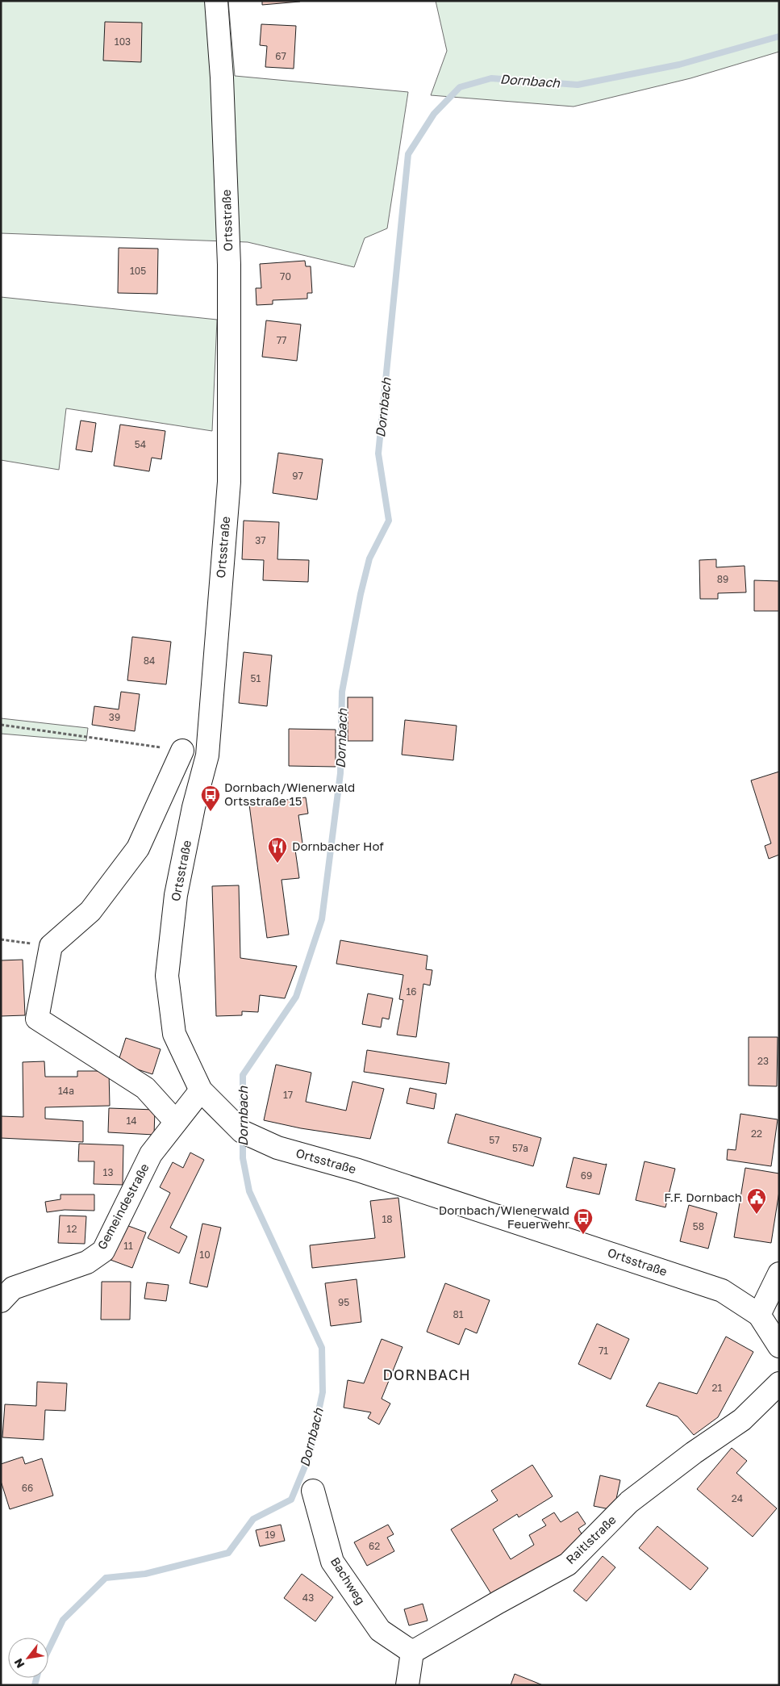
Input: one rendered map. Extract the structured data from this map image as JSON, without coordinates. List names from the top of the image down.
{
  "streets": {
    "street": [
      "Ortsstraße",
      "Gemeindestraße",
      "Raitlstraße",
      "Bachweg"
    ]
  },
  "crossings": [
    ["Ortsstraße", "Gemeindestraße"],
    ["Raitlstraße", "Bachweg"]
  ],
  "districts": ["DORNBACH"],
  "water": ["Dornbach"],
  "places": {
    "bus stop": ["Dornbach/Wienerwald Ortsstraße 15", "Dornbach/Wienerwald Feuerwehr"],
    "restaurant": ["Dornbacher Hof"],
    "public building": ["F.F. Dornbach"]
  },
  "house_numbers": [
    "103",
    "67",
    "105",
    "70",
    "77",
    "54",
    "97",
    "37",
    "89",
    "84",
    "51",
    "39",
    "16",
    "23",
    "14a",
    "17",
    "14",
    "22",
    "57",
    "57a",
    "13",
    "69",
    "18",
    "58",
    "12",
    "11",
    "10",
    "95",
    "81",
    "71",
    "21",
    "66",
    "24",
    "19",
    "62",
    "43"
  ],
  "north": "bottom left"
}
